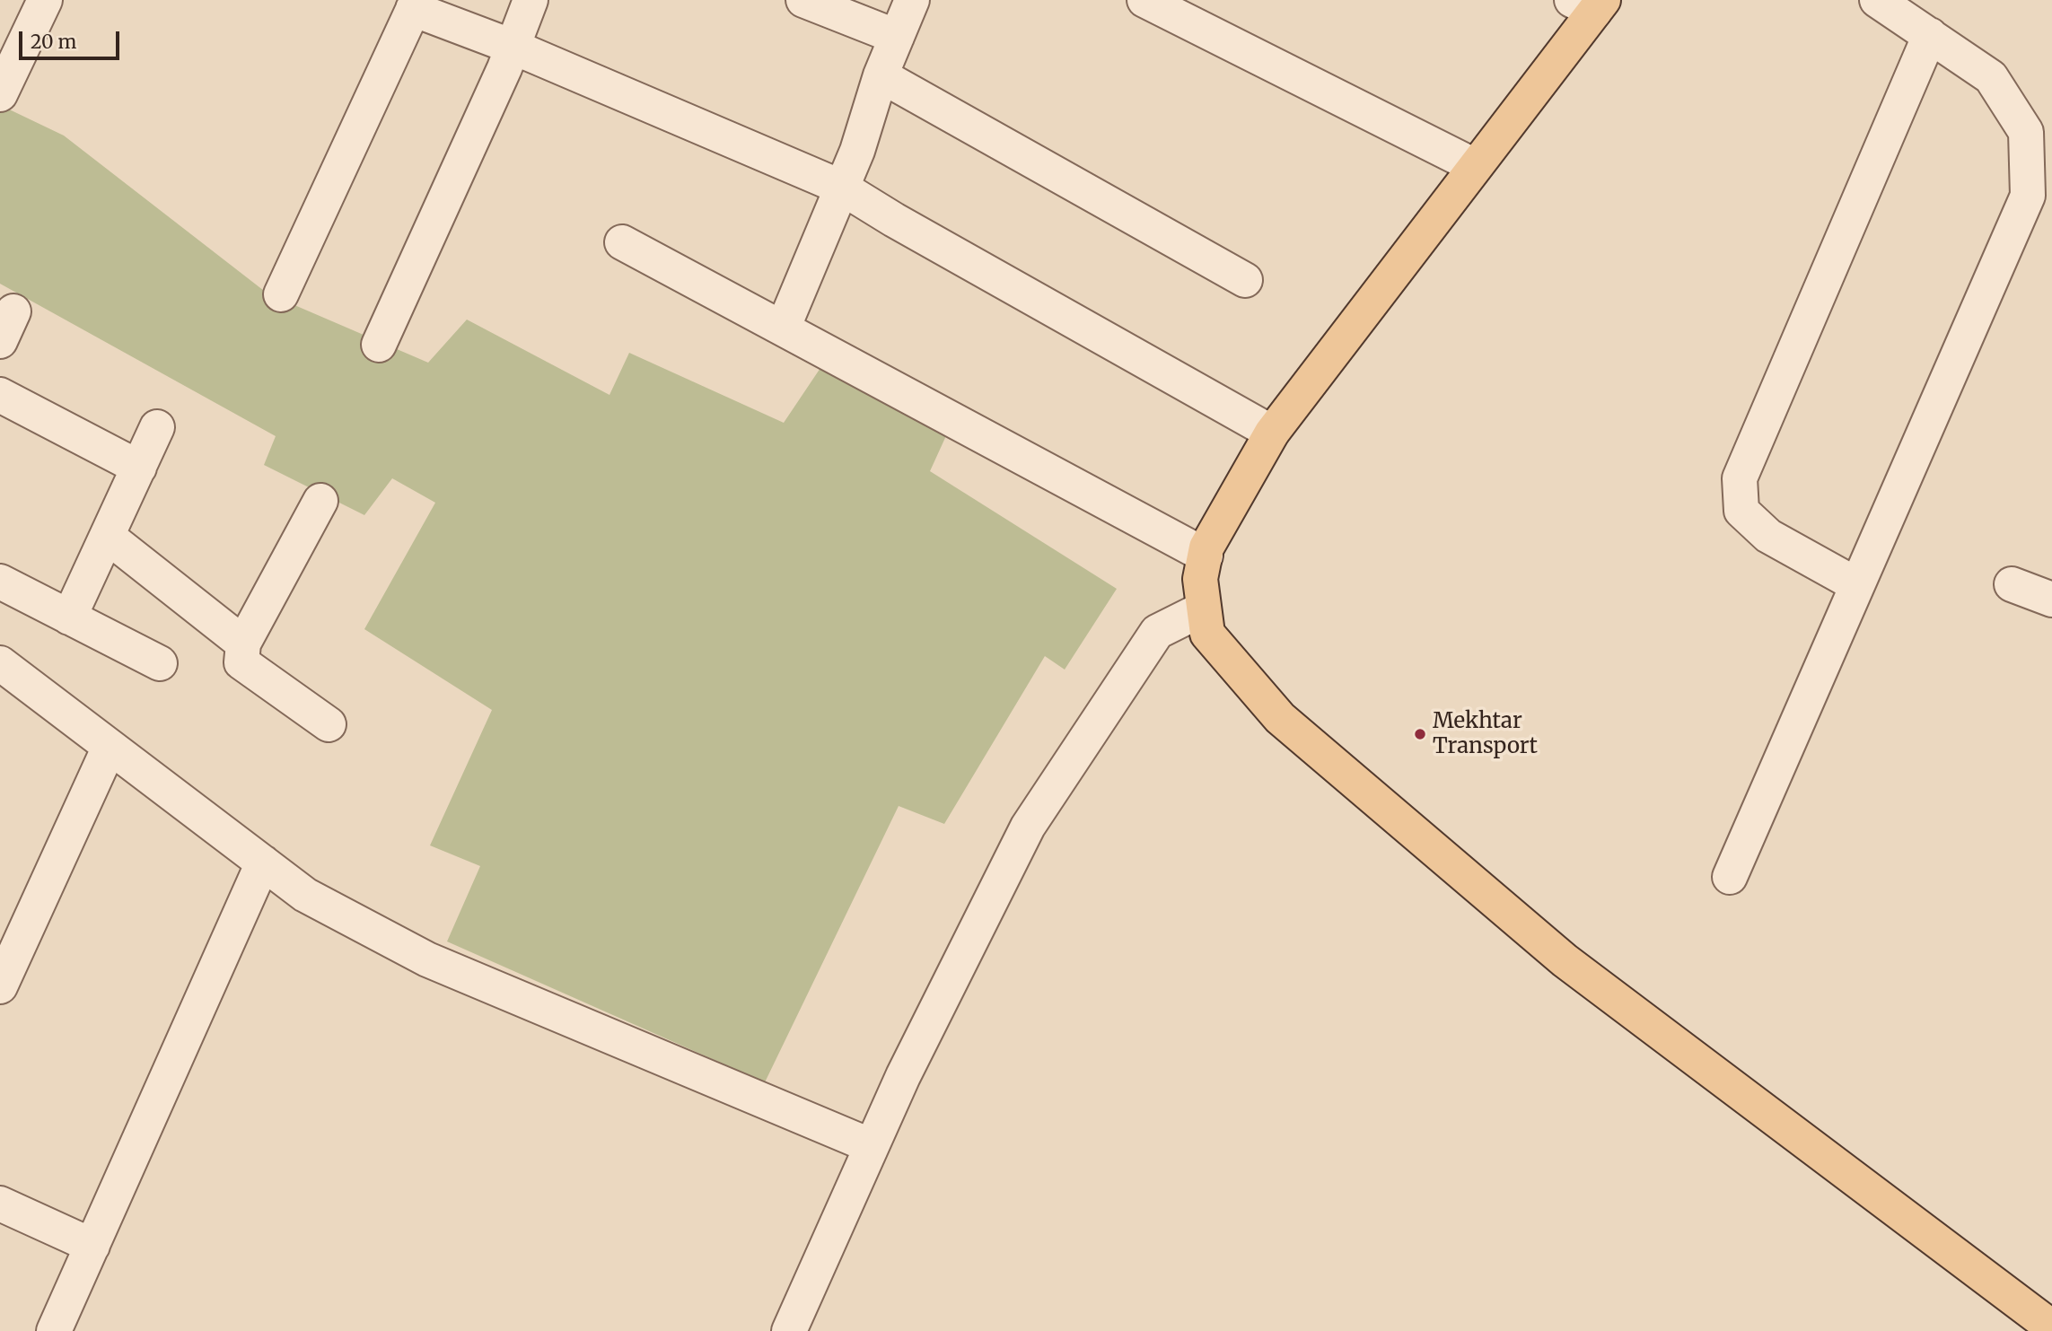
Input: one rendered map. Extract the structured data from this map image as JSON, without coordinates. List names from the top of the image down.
{
  "places": ["Mekhtar Transport"],
  "scale_bar": "20 m"
}
